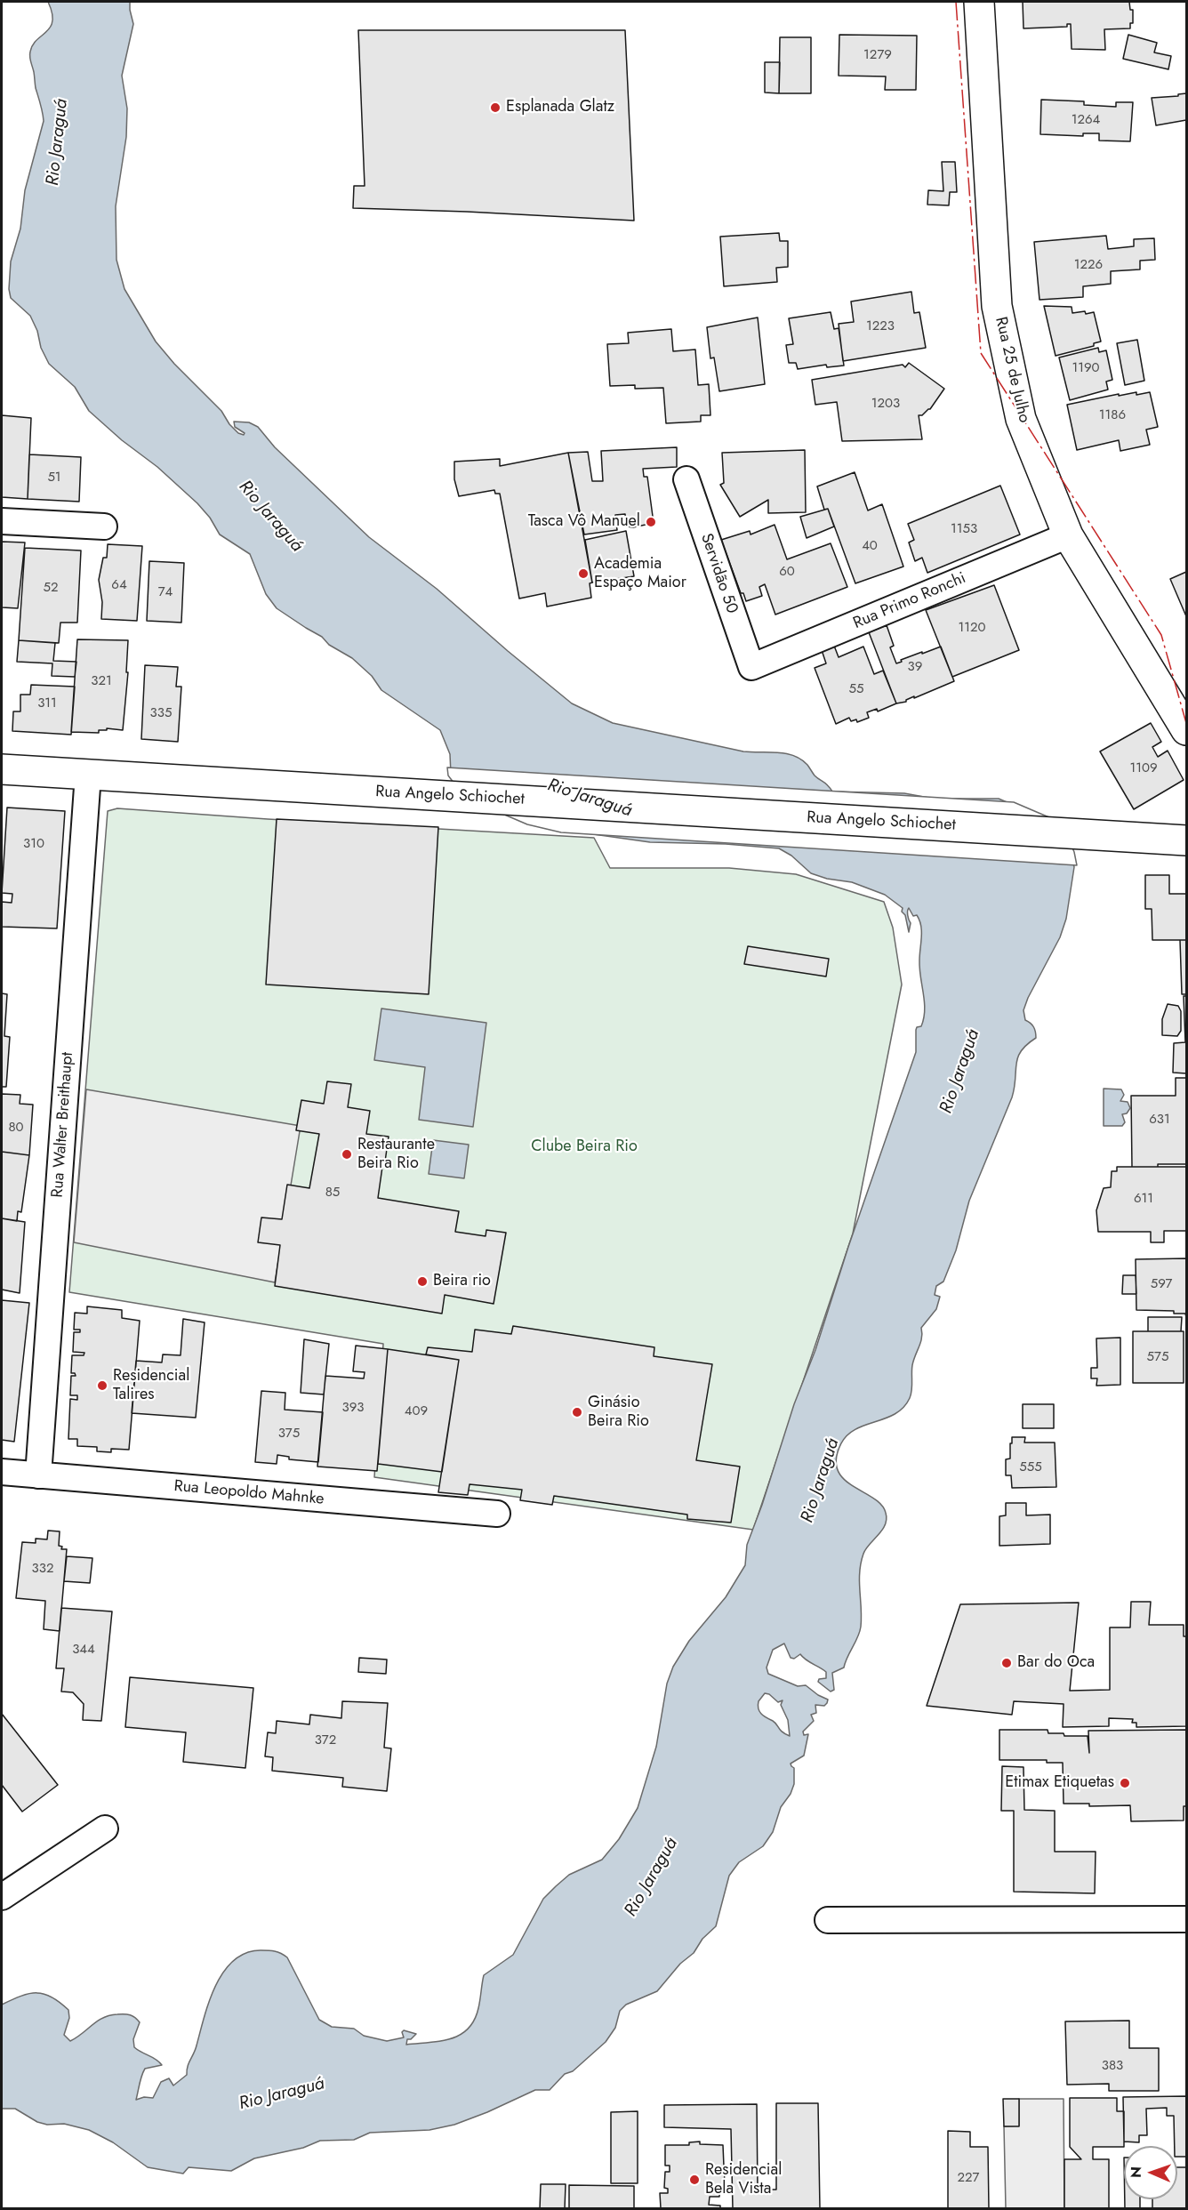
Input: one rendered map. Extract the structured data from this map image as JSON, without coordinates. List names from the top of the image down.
{
  "streets": {
    "main road": ["Rua 25 de Julho", "Rua Angelo Schiochet"],
    "street": [
      "Servidão 50",
      "Rua Primo Ronchi",
      "Rua Walter Breithaupt",
      "Rua Leopoldo Mahnke"
    ]
  },
  "crossings": [
    ["Rua 25 de Julho", "Rua Primo Ronchi"],
    ["Servidão 50", "Rua Primo Ronchi"],
    ["Rua Angelo Schiochet", "Rua Walter Breithaupt"],
    ["Rua Walter Breithaupt", "Rua Leopoldo Mahnke"]
  ],
  "water": ["Rio Jaraguá"],
  "parks": ["Clube Beira Rio"],
  "places": [
    "Esplanada Glatz",
    "Tasca Vô Manuel",
    "Academia Espaço Maior",
    "Restaurante Beira Rio",
    "Beira rio",
    "Residencial Talires",
    "Ginásio Beira Rio",
    "Bar do Oca",
    "Etimax Etiquetas",
    "Residencial Bela Vista"
  ],
  "house_numbers": [
    "1279",
    "1264",
    "1226",
    "1223",
    "1190",
    "1203",
    "1186",
    "51",
    "1153",
    "40",
    "60",
    "64",
    "52",
    "74",
    "1120",
    "39",
    "321",
    "55",
    "311",
    "335",
    "1109",
    "310",
    "631",
    "80",
    "85",
    "611",
    "597",
    "575",
    "393",
    "409",
    "375",
    "555",
    "332",
    "344",
    "372",
    "383",
    "227"
  ],
  "north": "left"
}
